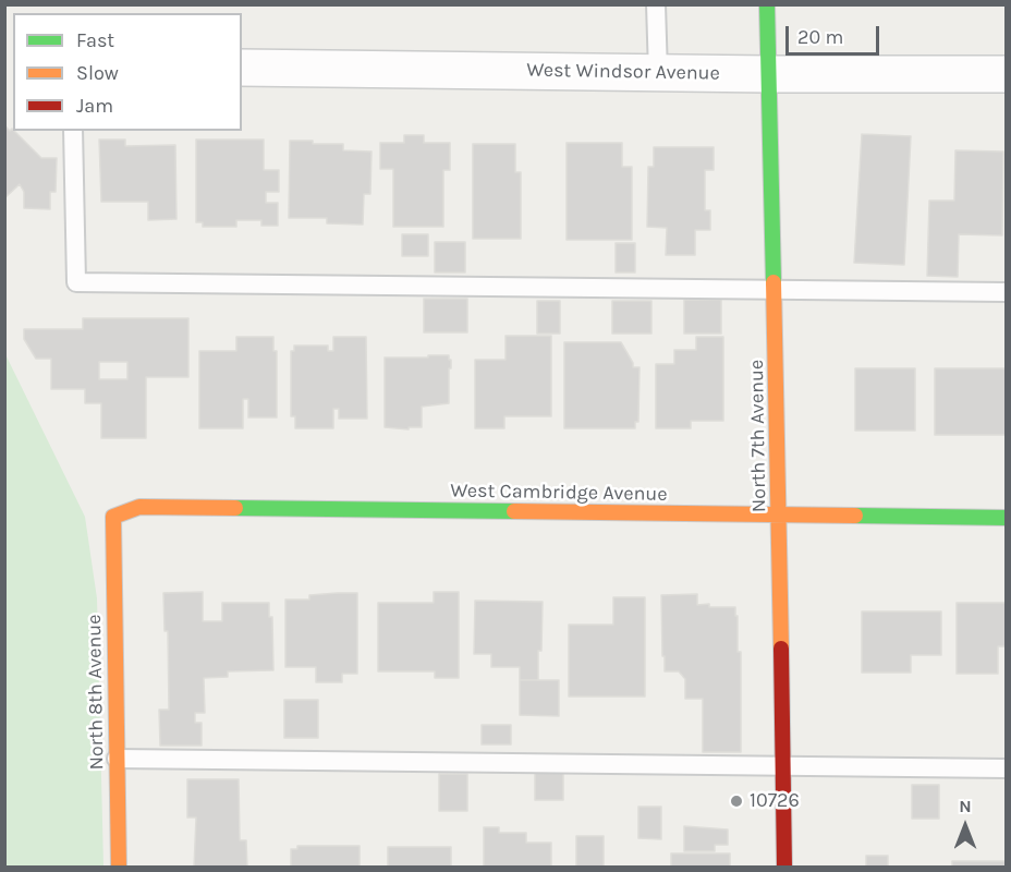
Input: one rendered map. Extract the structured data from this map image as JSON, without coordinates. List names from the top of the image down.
{
  "streets": {
    "street": [
      "West Windsor Avenue",
      "North 7th Avenue",
      "West Cambridge Avenue",
      "North 8th Avenue"
    ]
  },
  "crossings": [
    ["West Windsor Avenue", "North 7th Avenue"],
    ["North 7th Avenue", "West Cambridge Avenue"],
    ["West Cambridge Avenue", "North 8th Avenue"]
  ],
  "places": ["10726"],
  "legend": ["Fast", "Slow", "Jam"],
  "scale_bar": "20 m",
  "north": "top"
}
